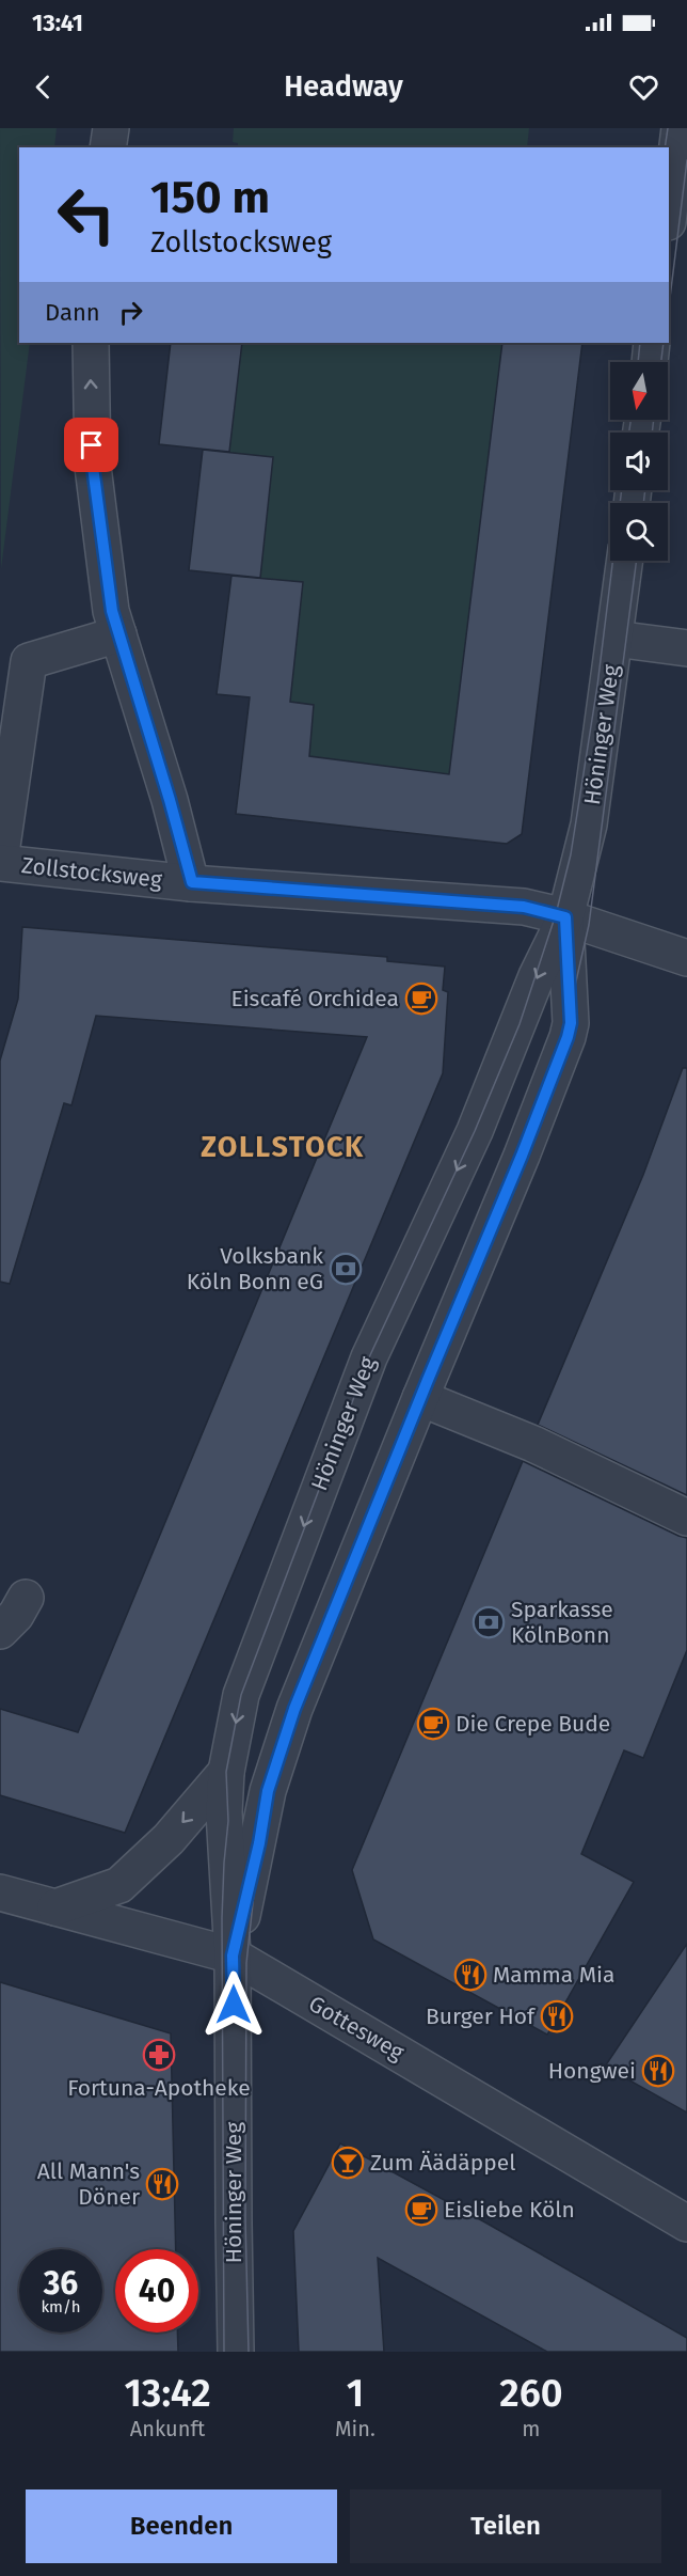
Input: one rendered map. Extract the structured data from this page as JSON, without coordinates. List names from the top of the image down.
{
  "streets": {
    "street": ["Höninger Weg", "Zollstocksweg", "Gottesweg"]
  },
  "crossings": [
    ["Höninger Weg", "Zollstocksweg"],
    ["Höninger Weg", "Gottesweg"]
  ],
  "districts": ["ZOLLSTOCK"],
  "places": {
    "cafe": ["Eiscafé Orchidea", "Die Crepe Bude", "Eisliebe Köln"],
    "bank": ["Volksbank Köln Bonn eG", "Sparkasse KölnBonn"],
    "restaurant": [
      "Mamma Mia",
      "Burger Hof",
      "Hongwei",
      "All Mann's Döner"
    ],
    "pharmacy": ["Fortuna-Apotheke"],
    "bar": ["Zum Äädäppel"]
  },
  "north": "bottom",
  "page": {
    "status": "13:41",
    "header": "Headway",
    "turn": ["150 m", "Zollstocksweg"],
    "then": "Dann",
    "speed": "36 km/h",
    "limit": "40",
    "eta": [
      "13:42",
      "Ankunft",
      "1",
      "Min.",
      "260",
      "m"
    ],
    "buttons": ["Beenden", "Teilen"]
  }
}
